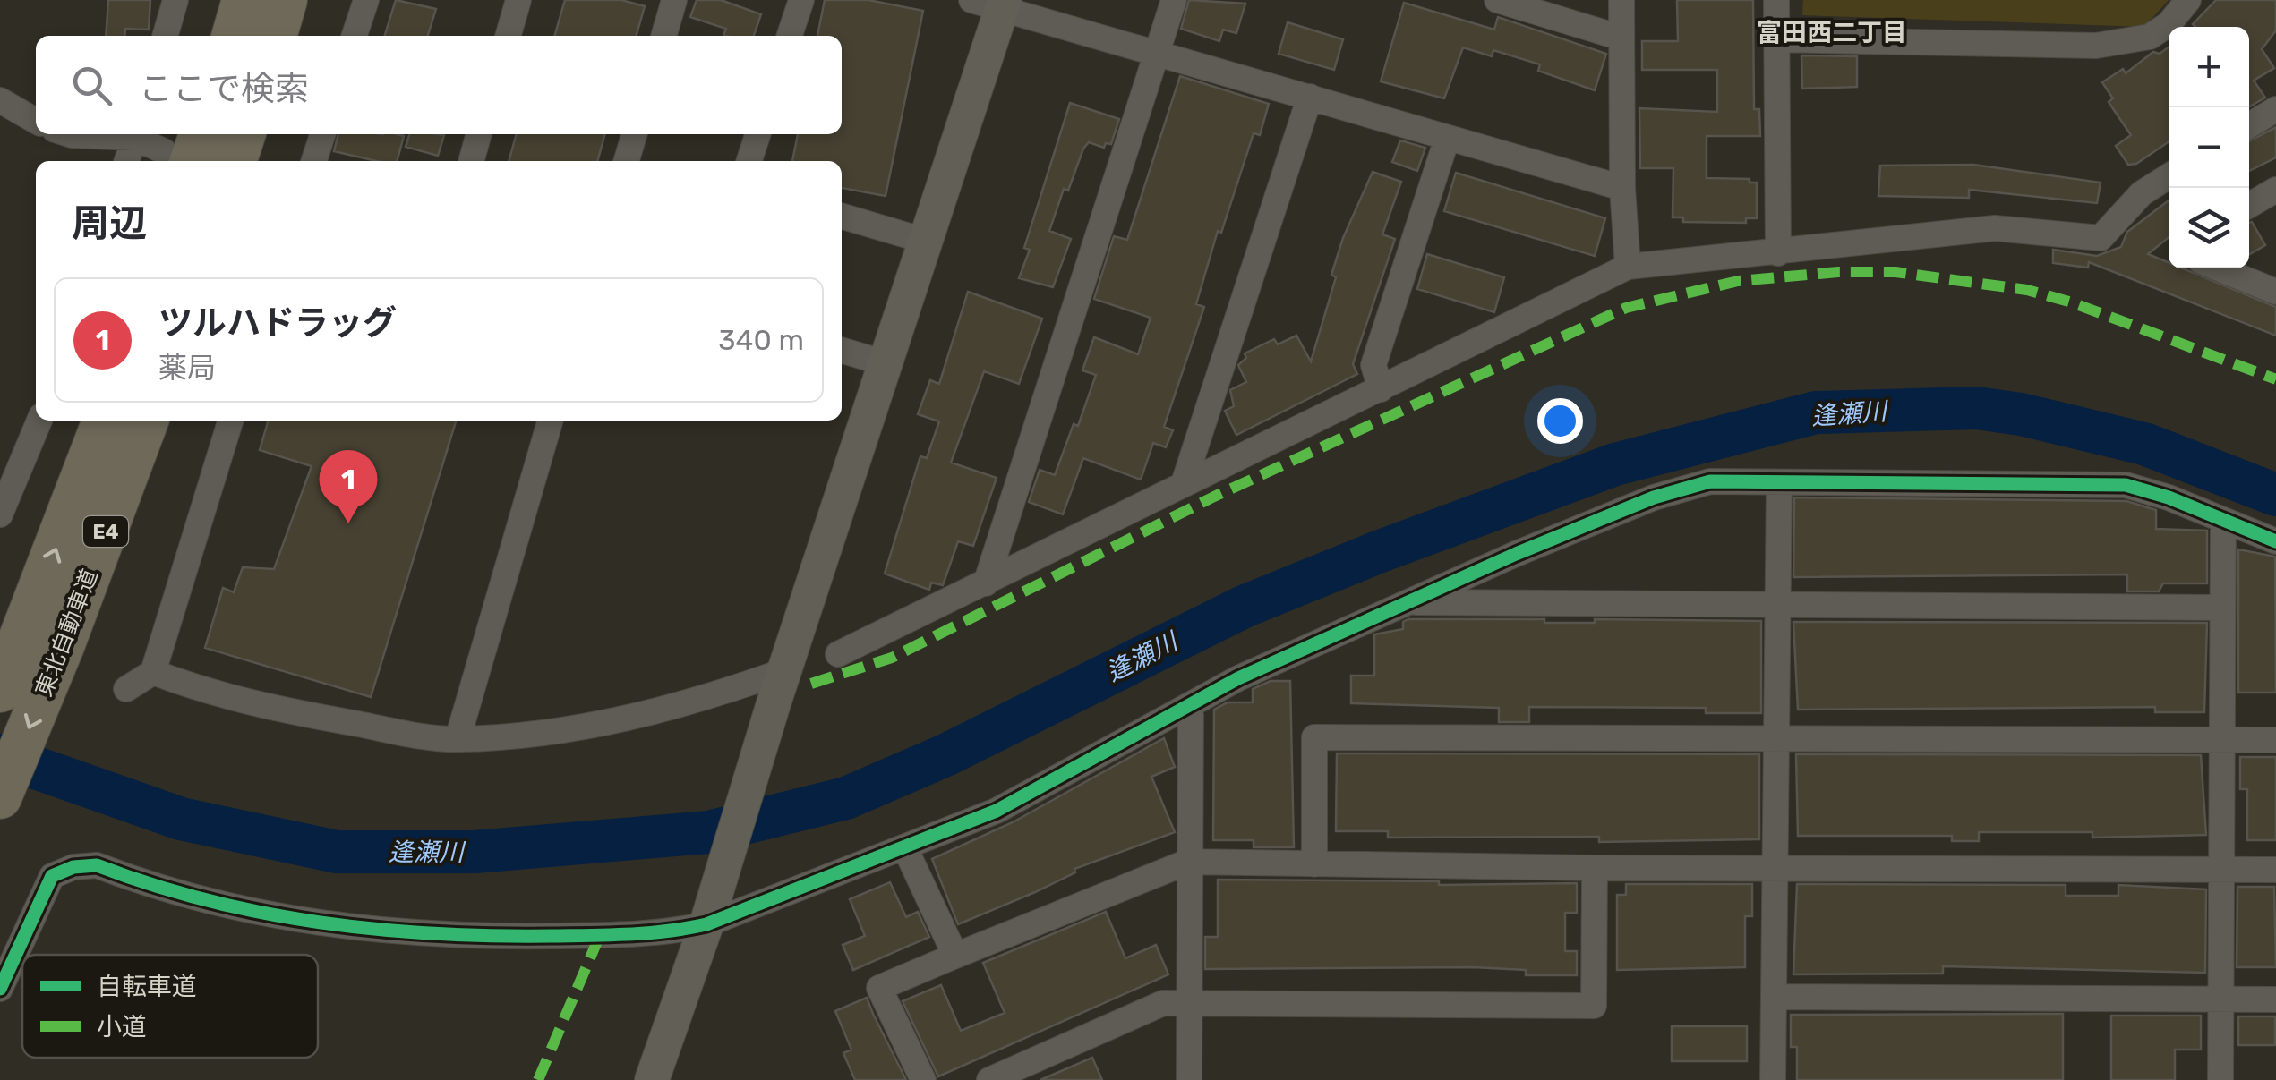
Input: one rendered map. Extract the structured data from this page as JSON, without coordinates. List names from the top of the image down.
{
  "streets": {
    "highway": ["E4", "東北自動車道"]
  },
  "districts": ["富田西二丁目"],
  "water": ["逢瀬川"],
  "legend": ["自転車道", "小道"],
  "page": {
    "map_buttons": ["+", "−"],
    "search": "ここで検索",
    "heading": "周辺",
    "list": [
      {
        "mark": "1",
        "name": "ツルハドラッグ",
        "note": "薬局",
        "value": "340 m"
      }
    ],
    "pins": "1"
  }
}
